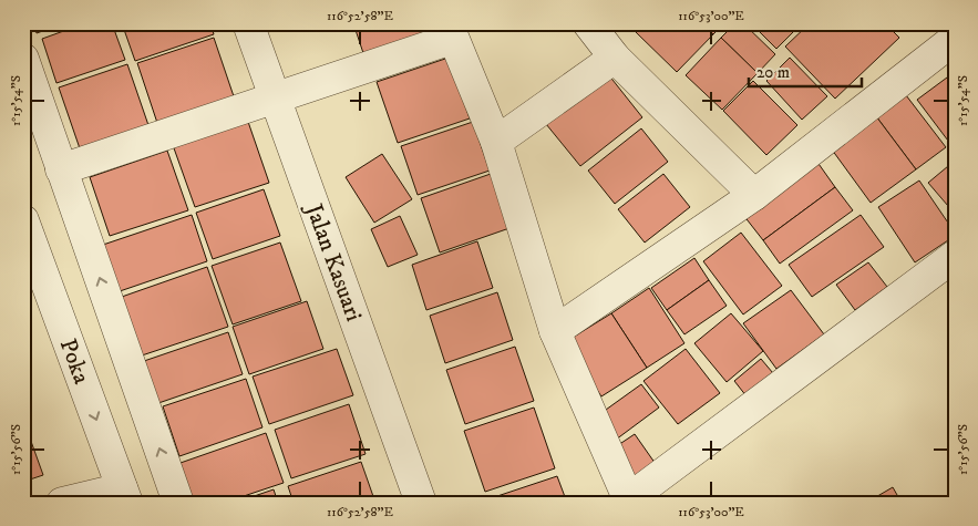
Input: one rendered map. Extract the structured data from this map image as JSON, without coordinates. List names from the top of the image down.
{
  "streets": {
    "street": ["Jalan Kasuari", "Poka"]
  },
  "scale_bar": "20 m",
  "coordinates": [
    "116°52'58\"E",
    "116°53'00\"E",
    "1°15'54\"S",
    "1°15'56\"S"
  ]
}
